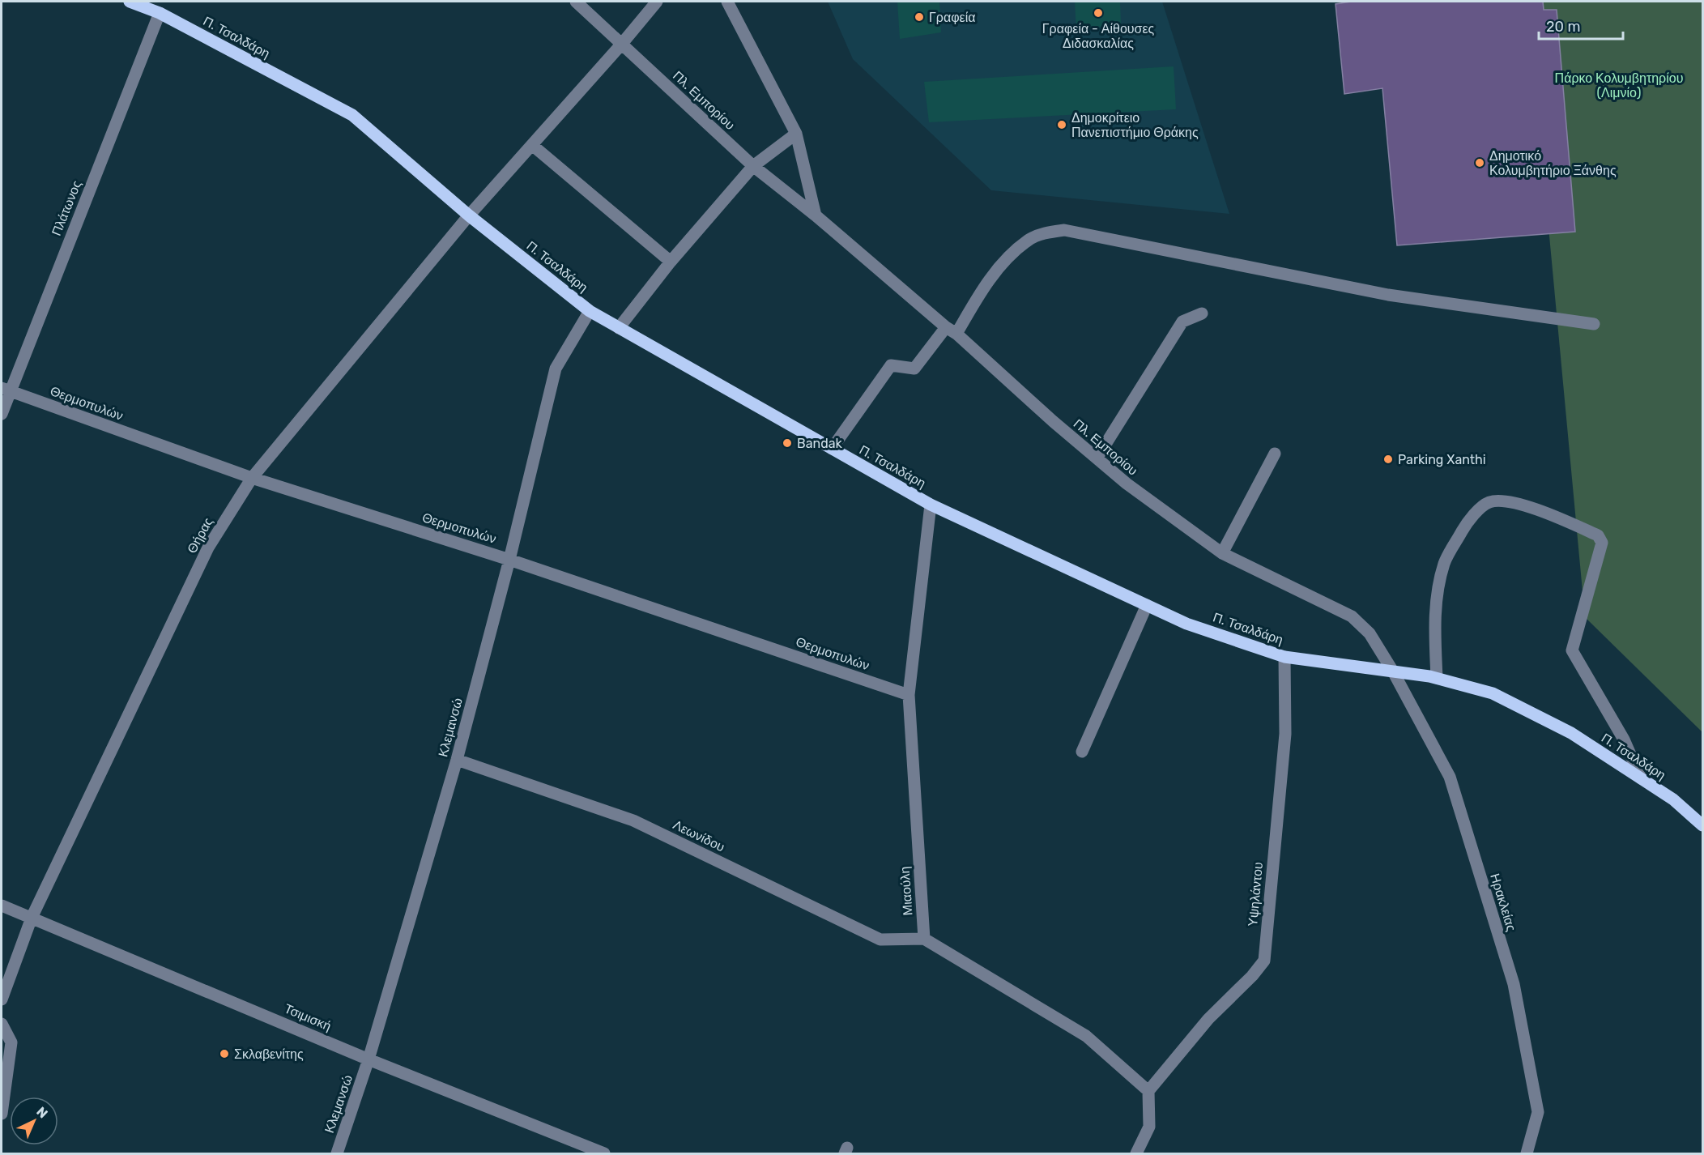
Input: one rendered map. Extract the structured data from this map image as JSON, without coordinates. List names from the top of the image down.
{
  "streets": {
    "main road": ["Π. Τσαλδάρη"],
    "street": [
      "Πλ. Εμπορίου",
      "Πλάτωνος",
      "Θερμοπυλών",
      "Θήρας",
      "Κλεμανσώ",
      "Λεωνίδου",
      "Μιαούλη",
      "Υψηλάντου",
      "Ηρακλείας",
      "Τσιμισκή"
    ]
  },
  "crossings": [
    ["Π. Τσαλδάρη", "Πλ. Εμπορίου"],
    ["Π. Τσαλδάρη", "Πλάτωνος"],
    ["Π. Τσαλδάρη", "Θήρας"],
    ["Π. Τσαλδάρη", "Κλεμανσώ"],
    ["Π. Τσαλδάρη", "Μιαούλη"],
    ["Π. Τσαλδάρη", "Υψηλάντου"],
    ["Π. Τσαλδάρη", "Ηρακλείας"],
    ["Πλ. Εμπορίου", "Θήρας"],
    ["Πλ. Εμπορίου", "Ηρακλείας"],
    ["Πλάτωνος", "Θερμοπυλών"],
    ["Θερμοπυλών", "Θήρας"],
    ["Θερμοπυλών", "Κλεμανσώ"],
    ["Θερμοπυλών", "Μιαούλη"],
    ["Θήρας", "Τσιμισκή"],
    ["Κλεμανσώ", "Λεωνίδου"],
    ["Κλεμανσώ", "Τσιμισκή"],
    ["Λεωνίδου", "Μιαούλη"]
  ],
  "parks": ["Πάρκο Κολυμβητηρίου (Λιμνίο)"],
  "places": [
    "Γραφεία - Αίθουσες Διδασκαλίας",
    "Γραφεία",
    "Δημοκρίτειο Πανεπιστήμιο Θράκης",
    "Δημοτικό Κολυμβητήριο Ξάνθης",
    "Bandak",
    "Parking Xanthi",
    "Σκλαβενίτης"
  ],
  "scale_bar": "20 m",
  "north": "top right"
}
